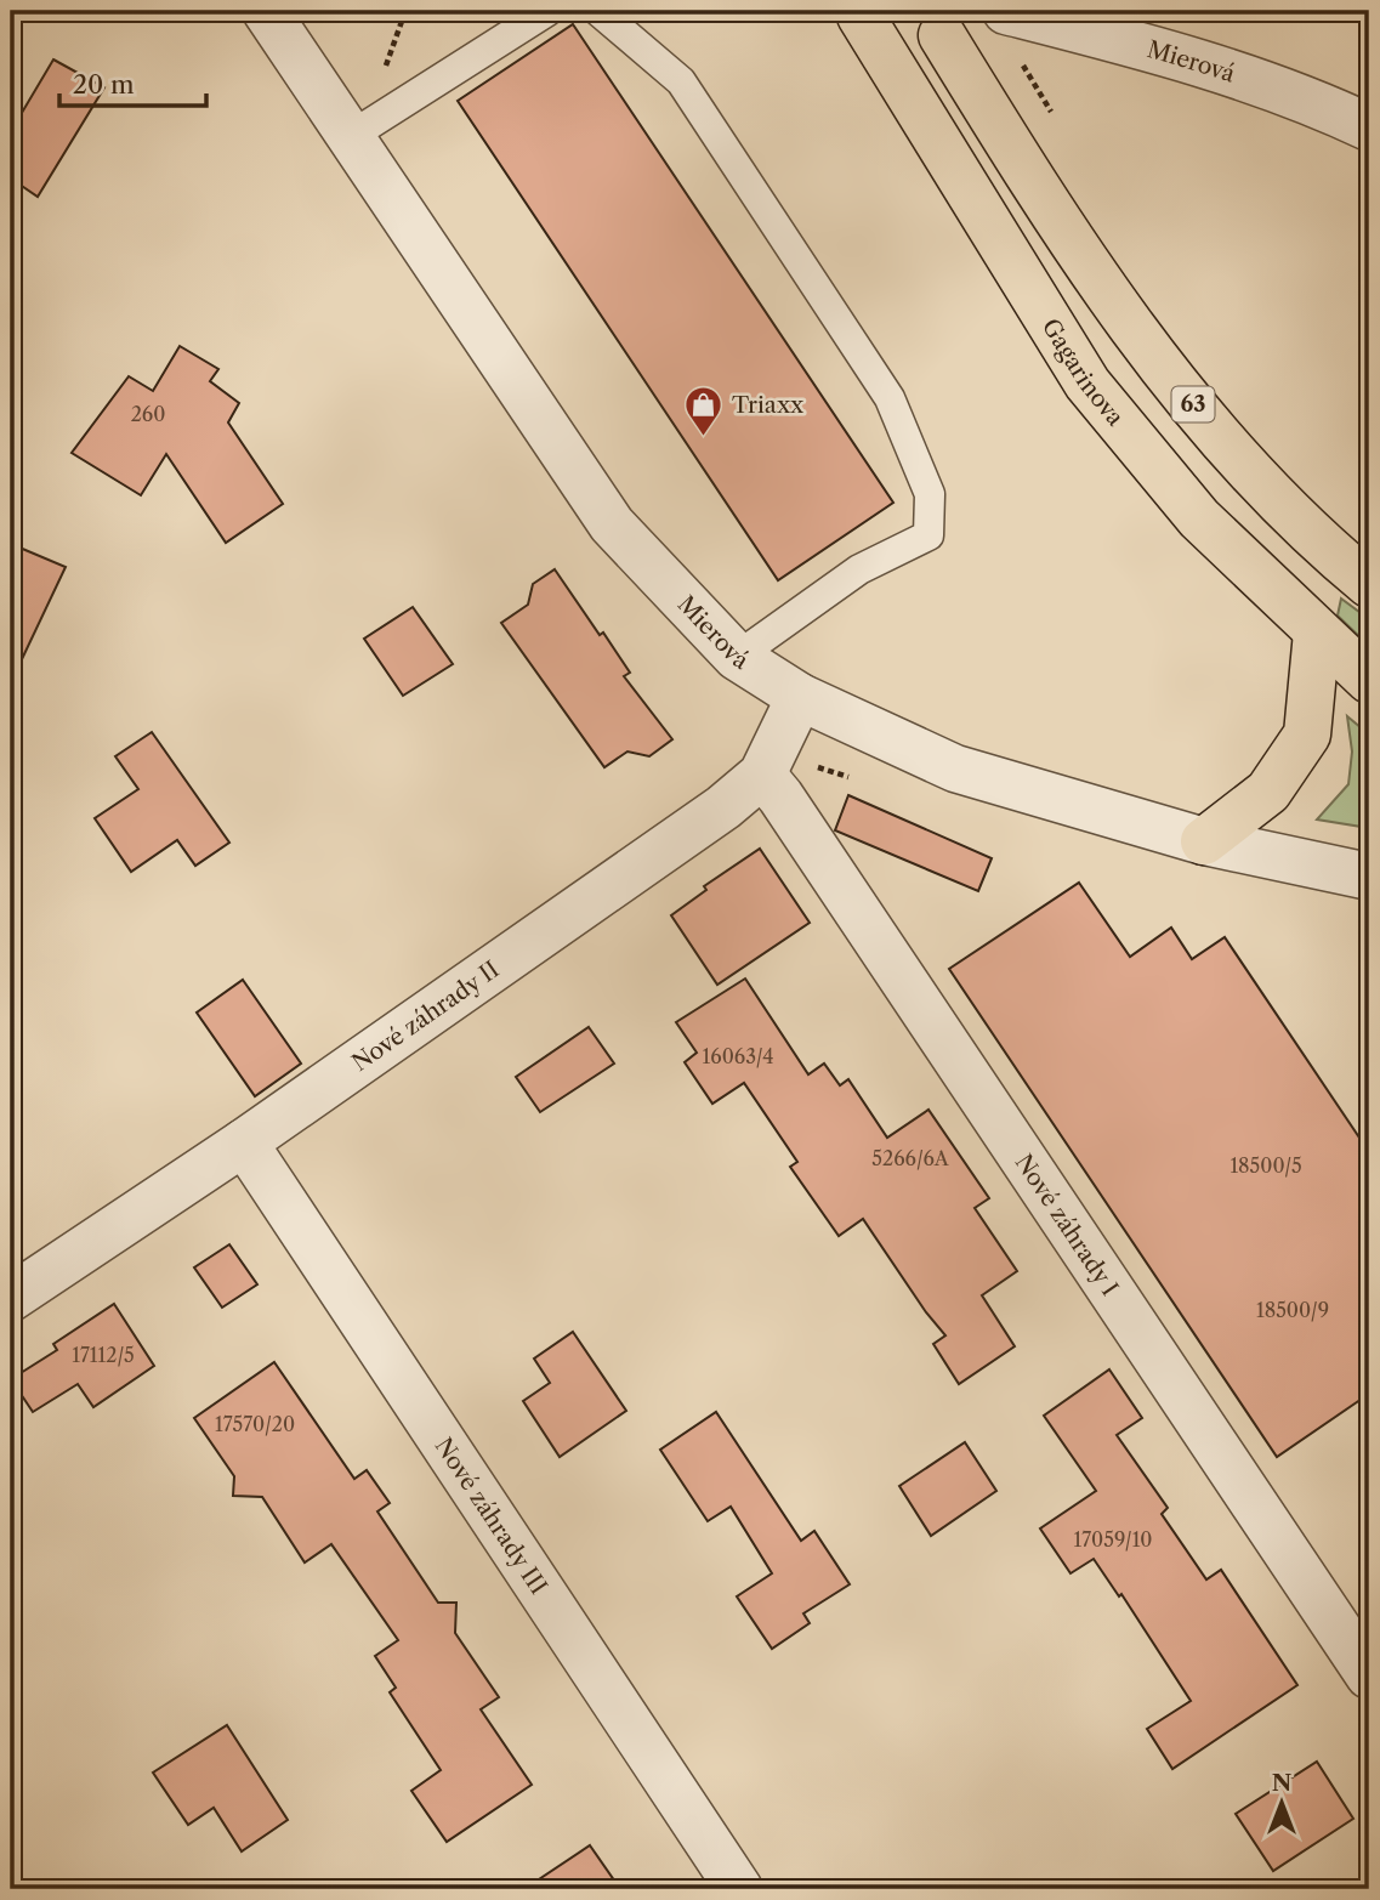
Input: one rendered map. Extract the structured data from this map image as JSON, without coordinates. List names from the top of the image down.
{
  "streets": {
    "main road": ["Gagarinova", "63"],
    "street": [
      "Mierová",
      "Nové záhrady II",
      "Nové záhrady I",
      "Nové záhrady III"
    ]
  },
  "crossings": [
    ["Mierová", "Nové záhrady II"],
    ["Nové záhrady II", "Nové záhrady I"],
    ["Nové záhrady II", "Nové záhrady III"]
  ],
  "places": {
    "shop": ["Triaxx"]
  },
  "house_numbers": [
    "260",
    "16063/4",
    "5266/6A",
    "18500/5",
    "18500/9",
    "17112/5",
    "17570/20",
    "17059/10"
  ],
  "scale_bar": "20 m",
  "north": "top"
}
